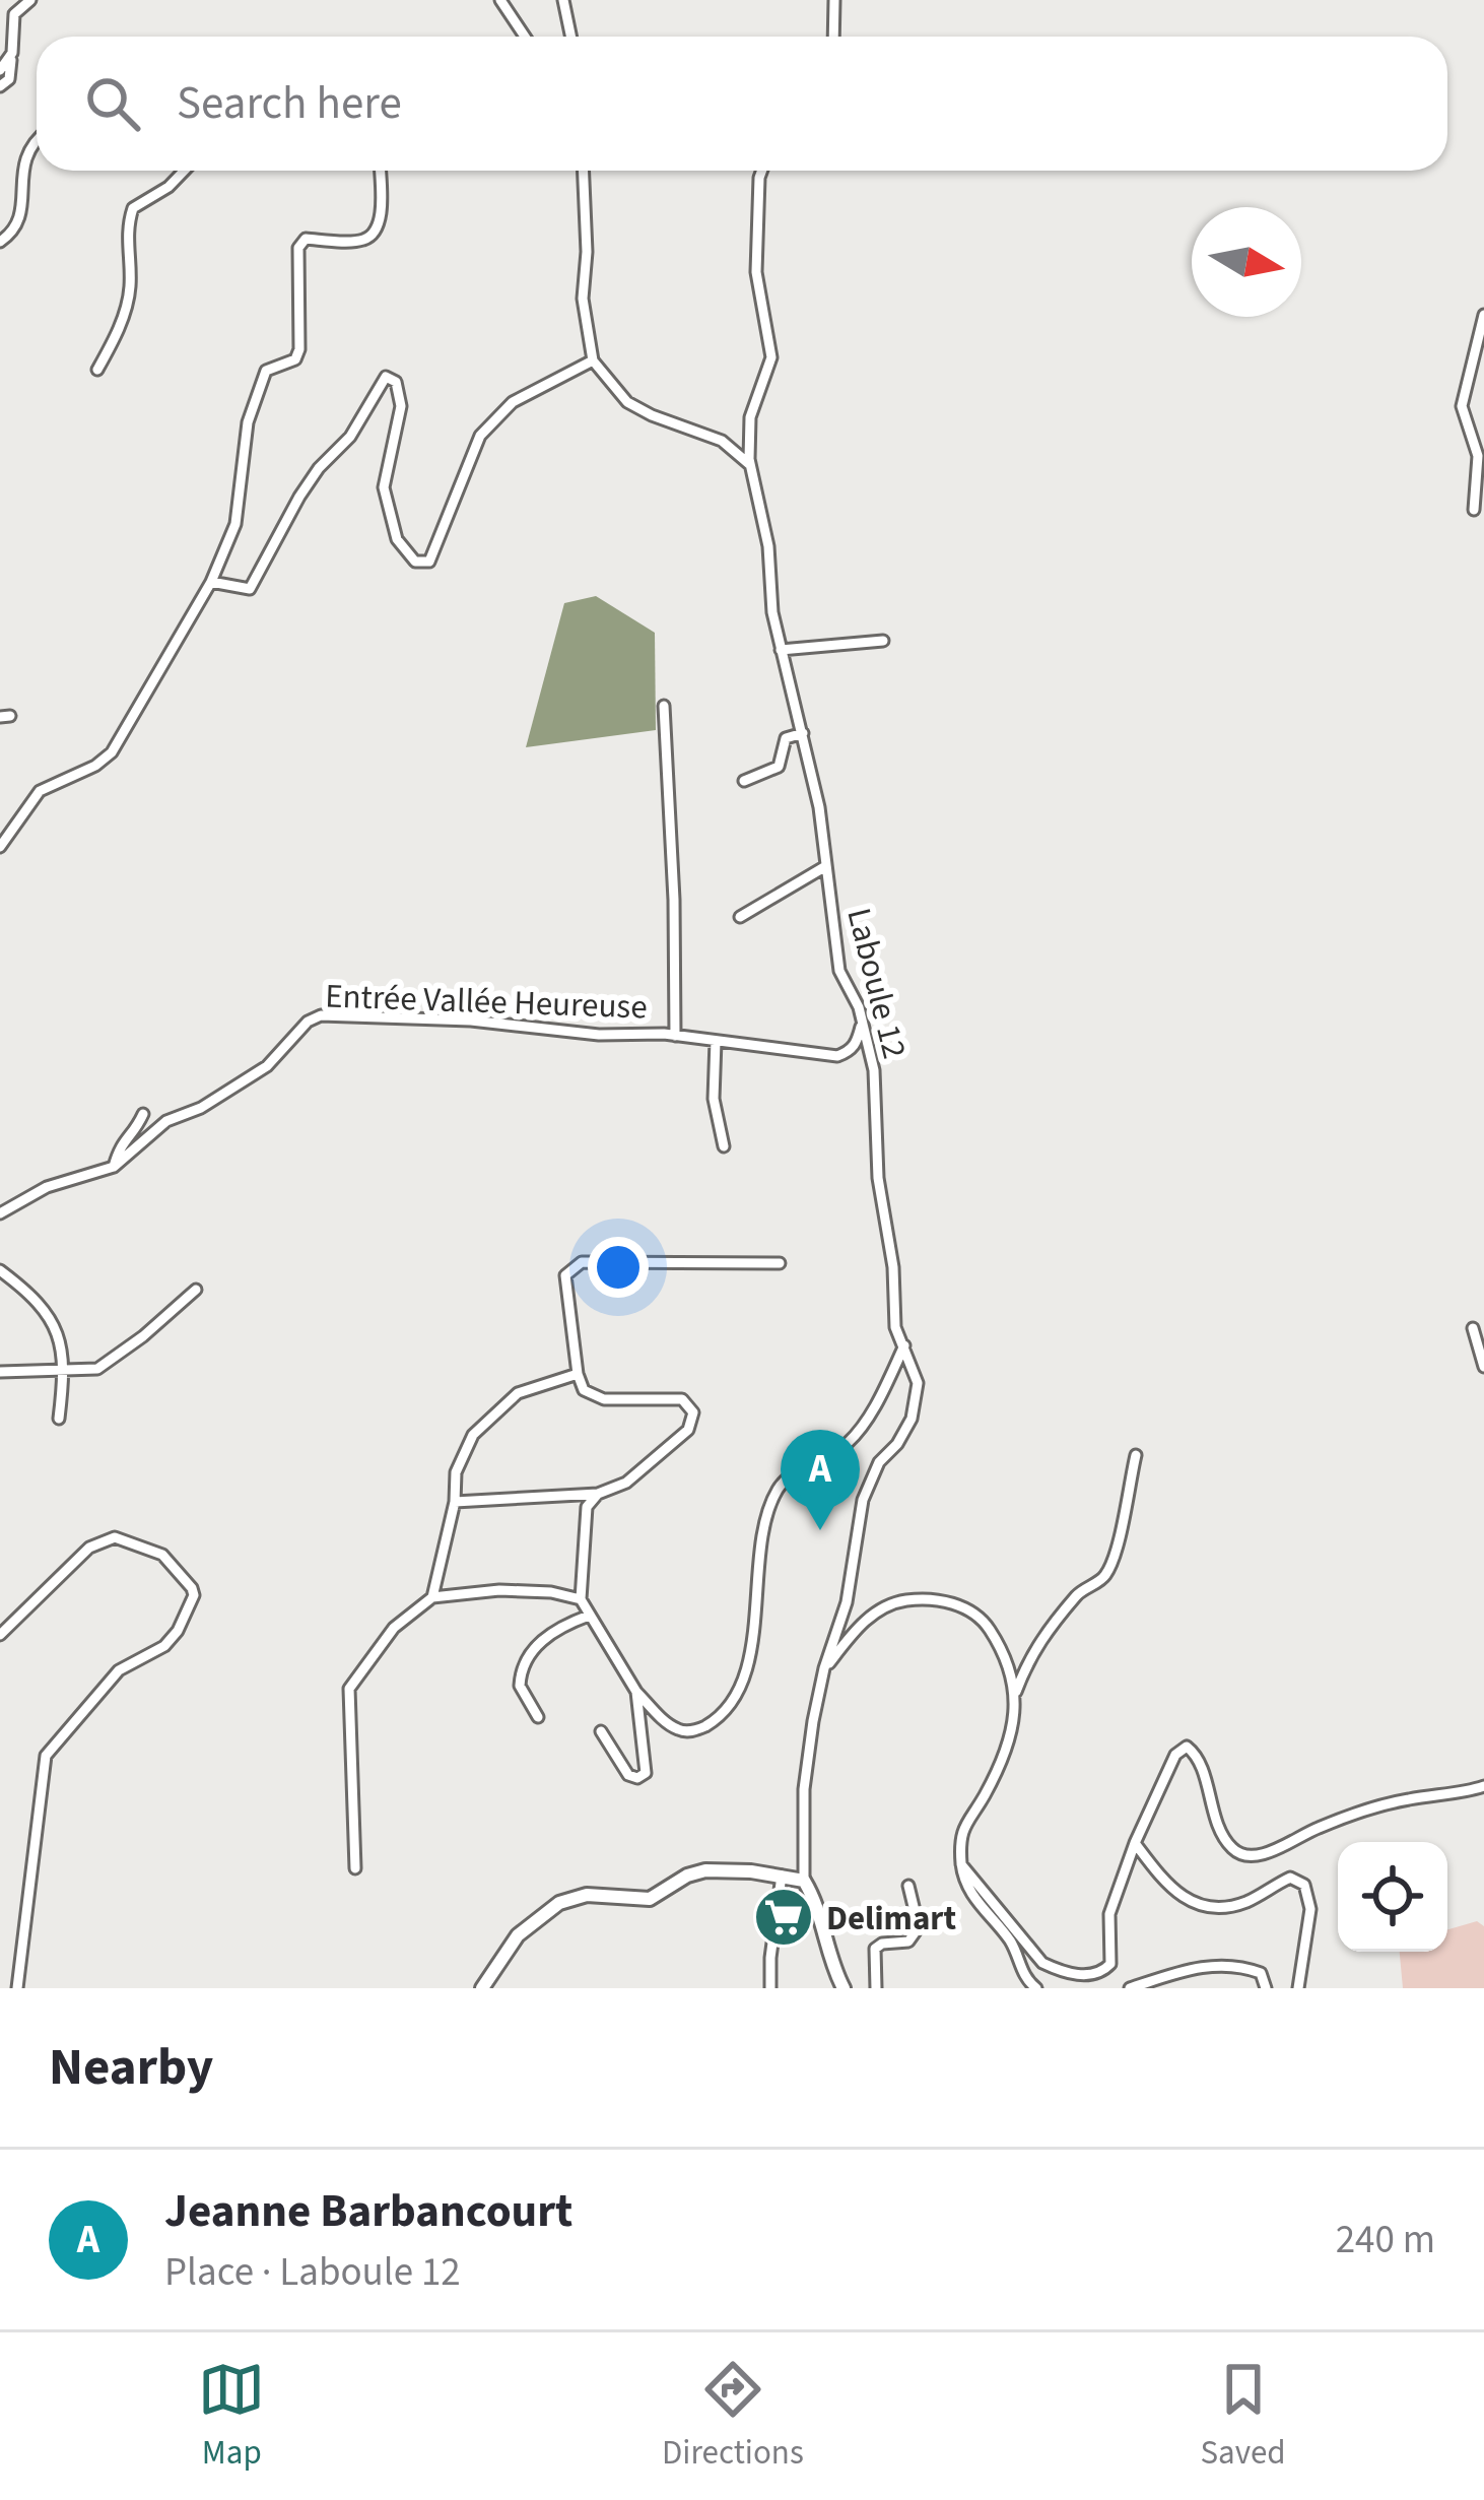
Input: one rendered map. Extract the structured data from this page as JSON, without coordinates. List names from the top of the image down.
{
  "streets": {
    "street": ["Laboule 12", "Entrée Vallée Heureuse"]
  },
  "crossings": [
    ["Laboule 12", "Entrée Vallée Heureuse"]
  ],
  "places": {
    "supermarket": ["Delimart"]
  },
  "north": "right",
  "page": {
    "search": "Search here",
    "pins": "A",
    "heading": "Nearby",
    "list": [
      {
        "mark": "A",
        "name": "Jeanne Barbancourt",
        "note": "Place · Laboule 12",
        "value": "240 m"
      }
    ],
    "nav": ["Map", "Directions", "Saved"]
  }
}
